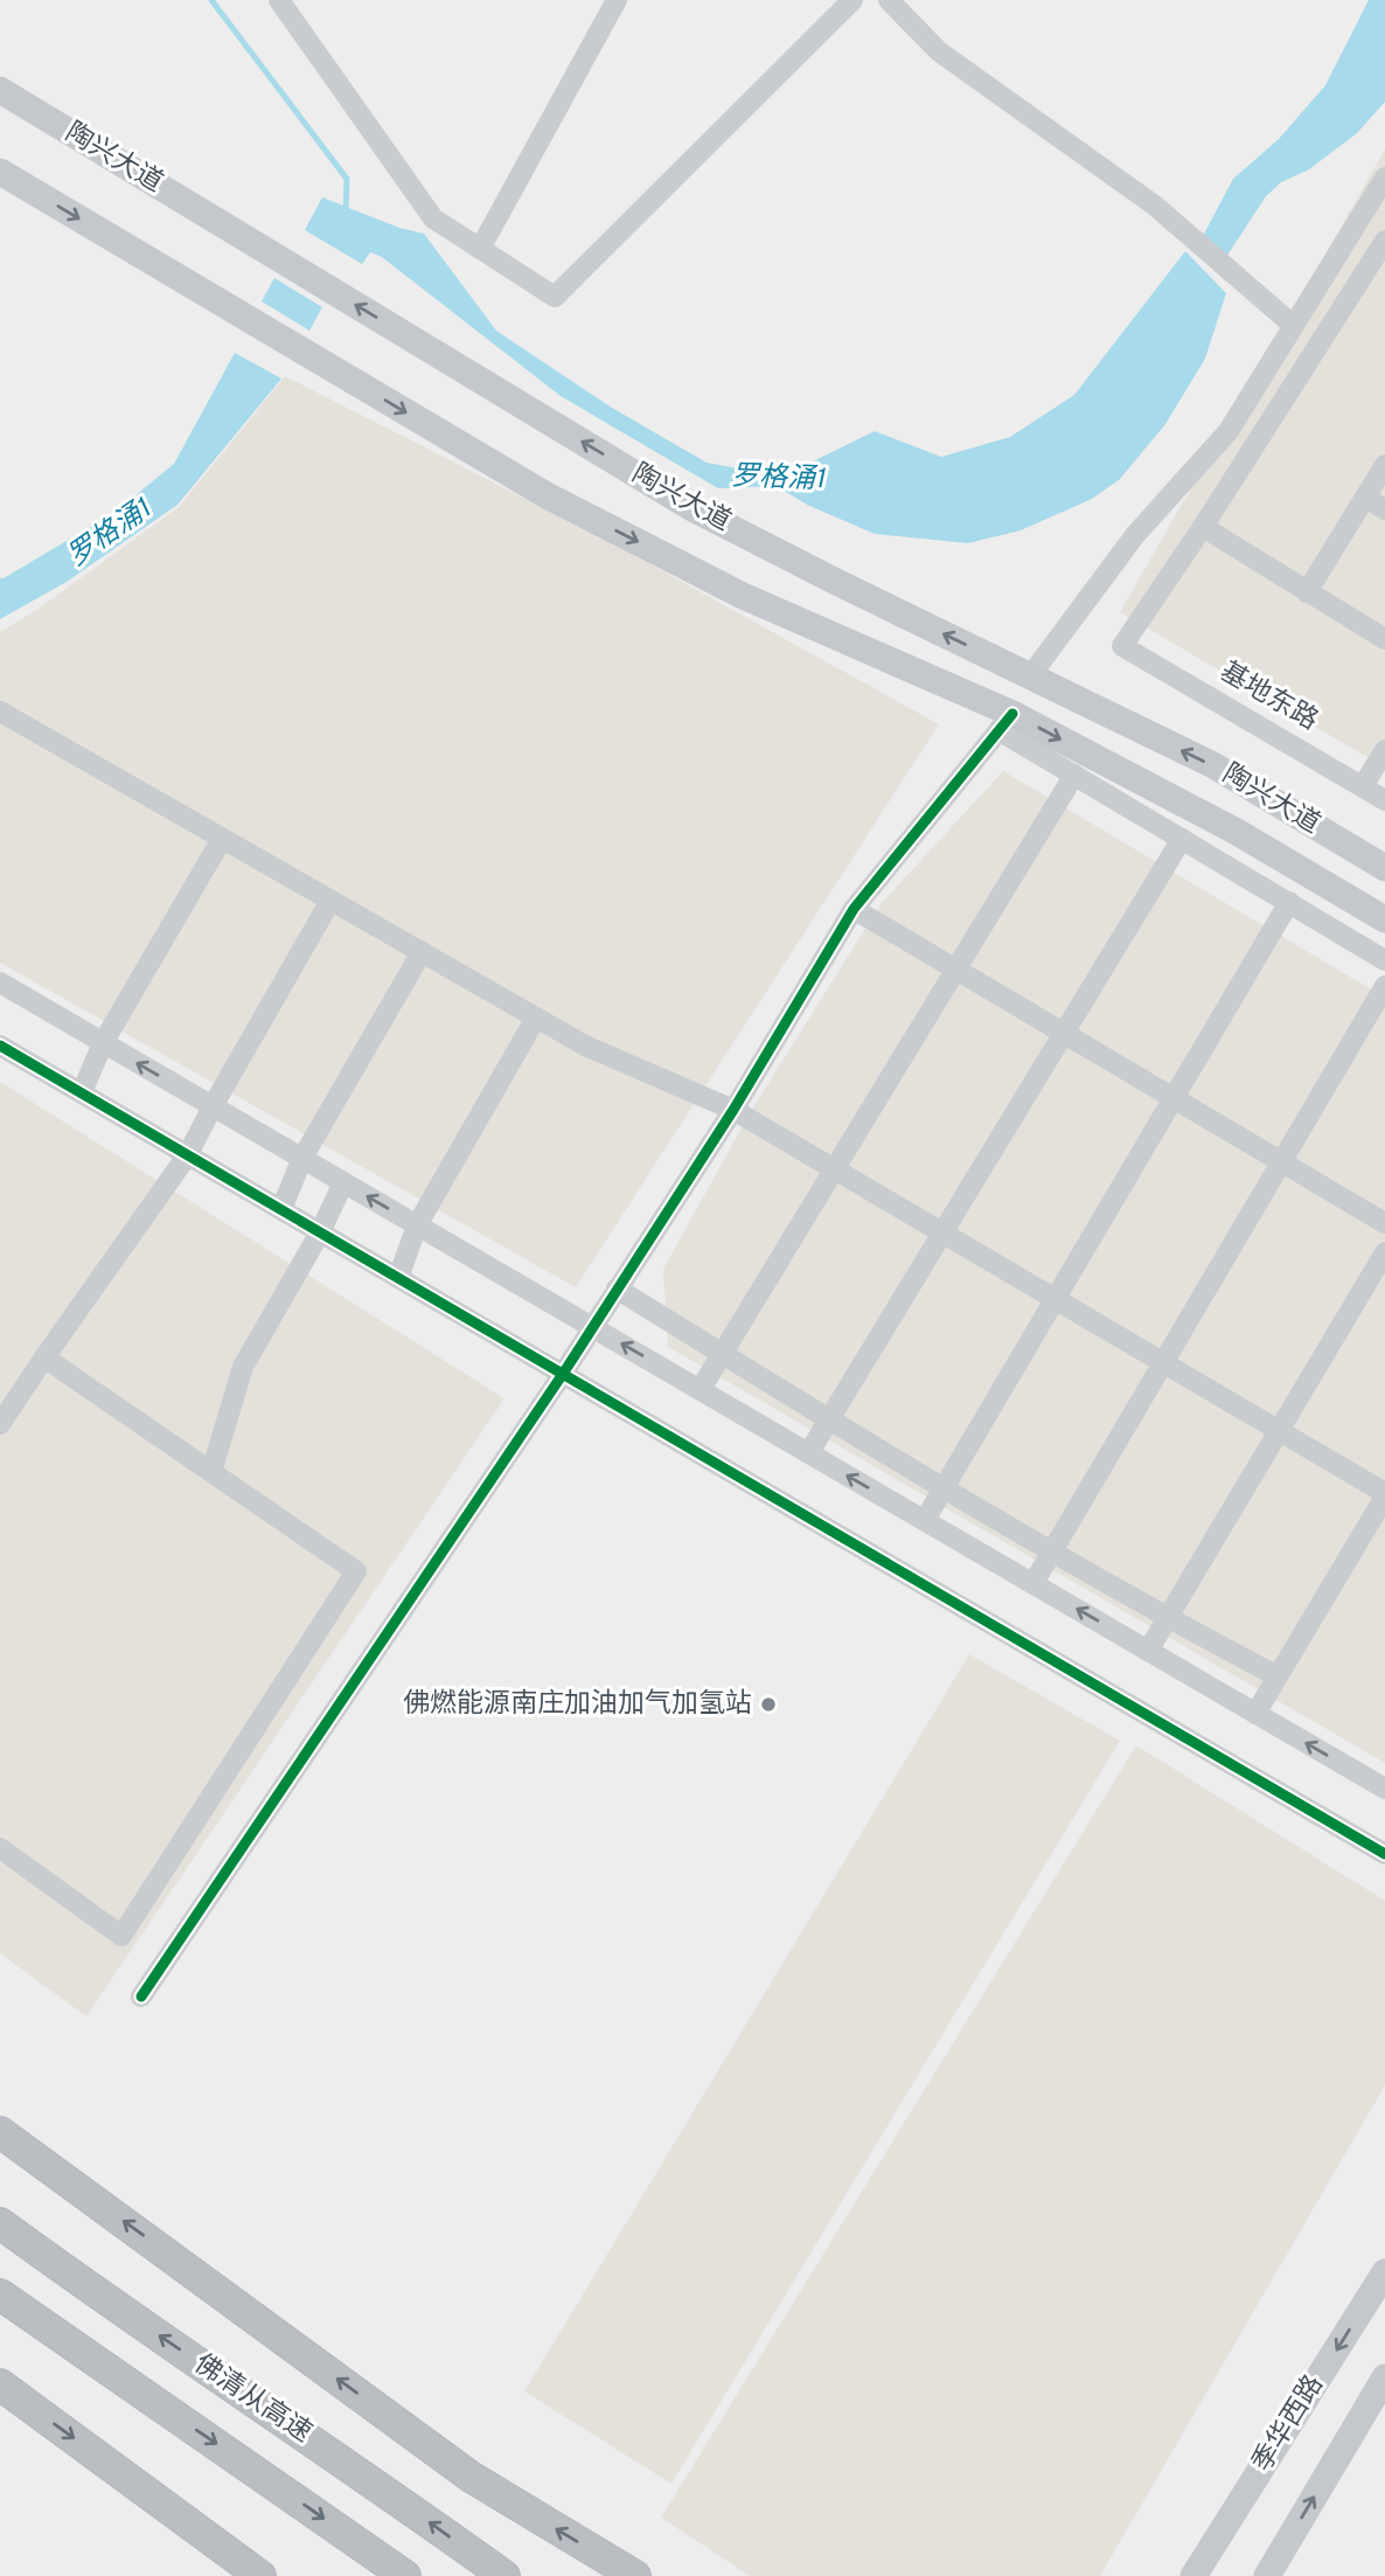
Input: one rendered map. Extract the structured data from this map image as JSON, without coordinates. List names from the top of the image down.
{
  "streets": {
    "highway": ["佛清从高速"],
    "main road": ["陶兴大道", "季华西路"],
    "street": ["基地东路"]
  },
  "water": ["罗格涌1"],
  "places": ["佛燃能源南庄加油加气加氢站"]
}
